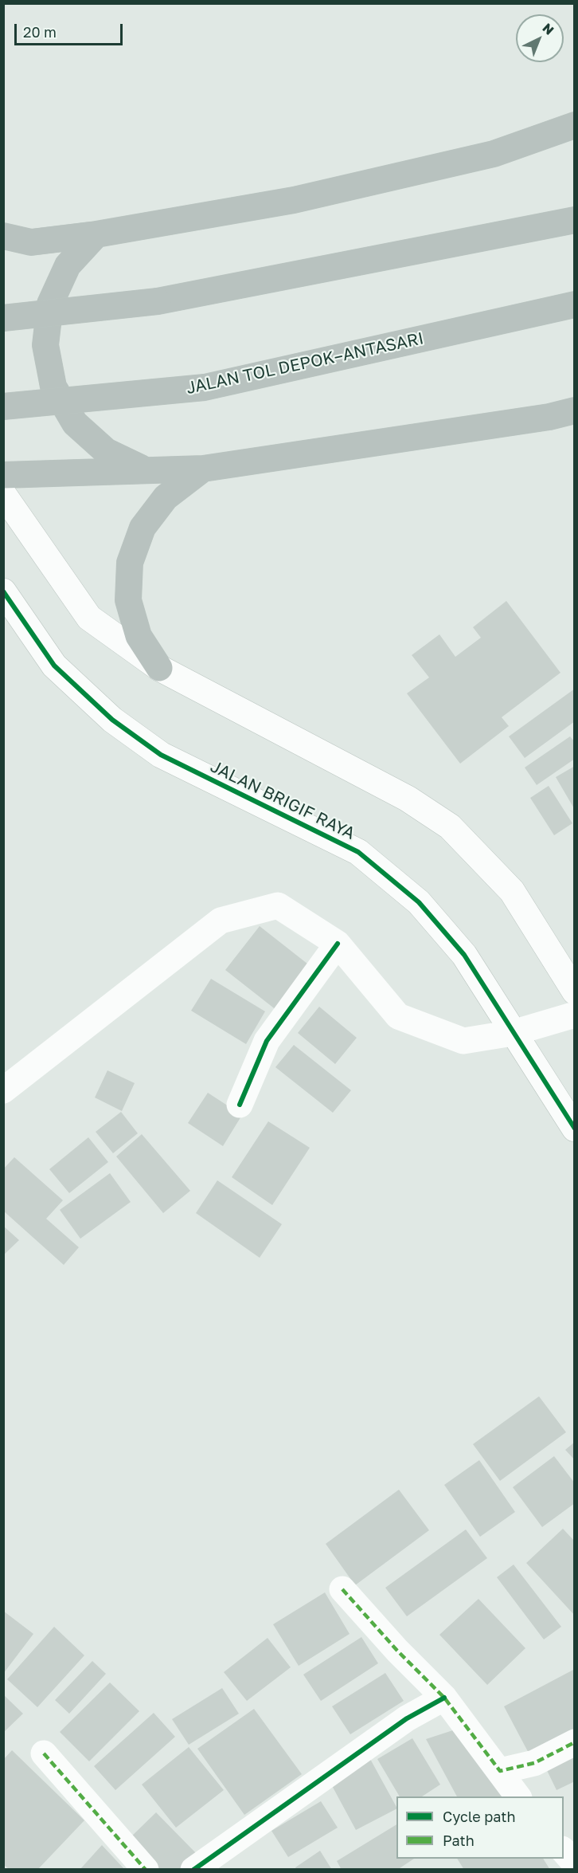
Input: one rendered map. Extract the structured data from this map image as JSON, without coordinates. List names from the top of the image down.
{
  "streets": {
    "highway": ["JALAN TOL DEPOK–ANTASARI"],
    "street": ["JALAN BRIGIF RAYA"]
  },
  "legend": ["Cycle path", "Path"],
  "scale_bar": "20 m",
  "north": "top right"
}
